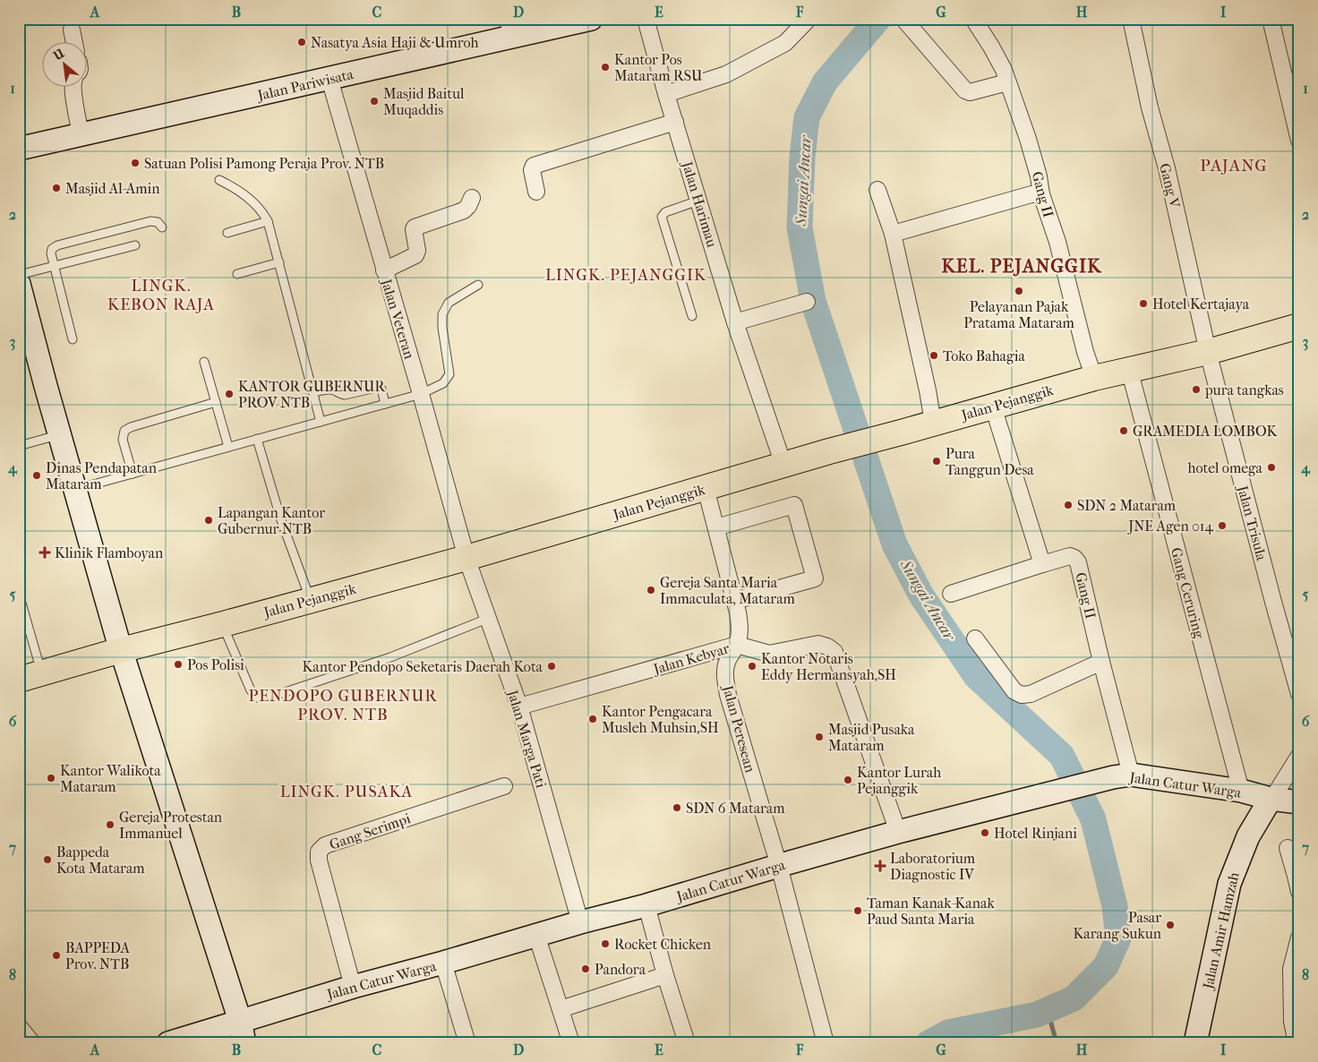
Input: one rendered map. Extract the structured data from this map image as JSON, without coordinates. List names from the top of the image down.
{
  "streets": {
    "main road": ["Jalan Pejanggik"],
    "street": [
      "Jalan Pariwisata",
      "Gang V",
      "Gang II",
      "Jalan Harimau",
      "Jalan Veteran",
      "Jalan Trisula",
      "Gang Ceruring",
      "Jalan Kebyar",
      "Jalan Peresean",
      "Jalan Marga Pati",
      "Jalan Catur Warga",
      "Gang Serimpi",
      "Jalan Amir Hamzah"
    ]
  },
  "crossings": [
    ["Jalan Pariwisata", "Jalan Veteran"],
    ["Gang V", "Jalan Pejanggik"],
    ["Gang V", "Jalan Trisula"],
    ["Gang II", "Jalan Pejanggik"],
    ["Gang II", "Jalan Catur Warga"],
    ["Jalan Harimau", "Jalan Pejanggik"],
    ["Jalan Veteran", "Jalan Pejanggik"],
    ["Jalan Veteran", "Jalan Marga Pati"],
    ["Jalan Pejanggik", "Jalan Trisula"],
    ["Jalan Pejanggik", "Gang Ceruring"],
    ["Jalan Pejanggik", "Jalan Peresean"],
    ["Jalan Pejanggik", "Jalan Marga Pati"],
    ["Gang Ceruring", "Jalan Catur Warga"],
    ["Jalan Kebyar", "Jalan Peresean"],
    ["Jalan Kebyar", "Jalan Marga Pati"],
    ["Jalan Kebyar", "Jalan Catur Warga"],
    ["Jalan Peresean", "Jalan Catur Warga"],
    ["Jalan Marga Pati", "Jalan Catur Warga"],
    ["Jalan Catur Warga", "Gang Serimpi"],
    ["Jalan Catur Warga", "Jalan Amir Hamzah"]
  ],
  "districts": [
    "PAJANG",
    "KEL. PEJANGGIK",
    "LINGK. PEJANGGIK",
    "LINGK. KEBON RAJA",
    "PENDOPO GUBERNUR PROV. NTB",
    "LINGK. PUSAKA"
  ],
  "water": ["Sungai Ancar"],
  "places": {
    "other": [
      "Nasatya Asia Haji & Umroh",
      "Kantor Pos Mataram RSU",
      "Masjid Baitul Muqaddis",
      "Satuan Polisi Pamong Peraja Prov. NTB",
      "Masjid Al-Amin",
      "Pelayanan Pajak Pratama Mataram",
      "Hotel Kertajaya",
      "Toko Bahagia",
      "pura tangkas",
      "KANTOR GUBERNUR PROV NTB",
      "GRAMEDIA LOMBOK",
      "Pura Tanggun Desa",
      "hotel omega",
      "Dinas Pendapatan Mataram",
      "SDN 2 Mataram",
      "Lapangan Kantor Gubernur NTB",
      "JNE Agen 014",
      "Gereja Santa Maria Immaculata, Mataram",
      "Pos Polisi",
      "Kantor Pendopo Seketaris Daerah Kota",
      "Kantor Notaris Eddy Hermansyah,SH",
      "Kantor Pengacara Musleh Muhsin,SH",
      "Masjid Pusaka Mataram",
      "Kantor Walikota Mataram",
      "Kantor Lurah Pejanggik",
      "SDN 6 Mataram",
      "Gereja Protestan Immanuel",
      "Hotel Rinjani",
      "Bappeda Kota Mataram",
      "Taman Kanak-Kanak Paud Santa Maria",
      "Pasar Karang Sukun",
      "Rocket Chicken",
      "BAPPEDA Prov. NTB",
      "Pandora"
    ],
    "health": ["Klinik Flamboyan", "Laboratorium Diagnostic IV"]
  },
  "north": "top left",
  "grid": {
    "columns": [
      "A",
      "B",
      "C",
      "D",
      "E",
      "F",
      "G",
      "H",
      "I"
    ],
    "rows": [
      "1",
      "2",
      "3",
      "4",
      "5",
      "6",
      "7",
      "8"
    ]
  }
}
